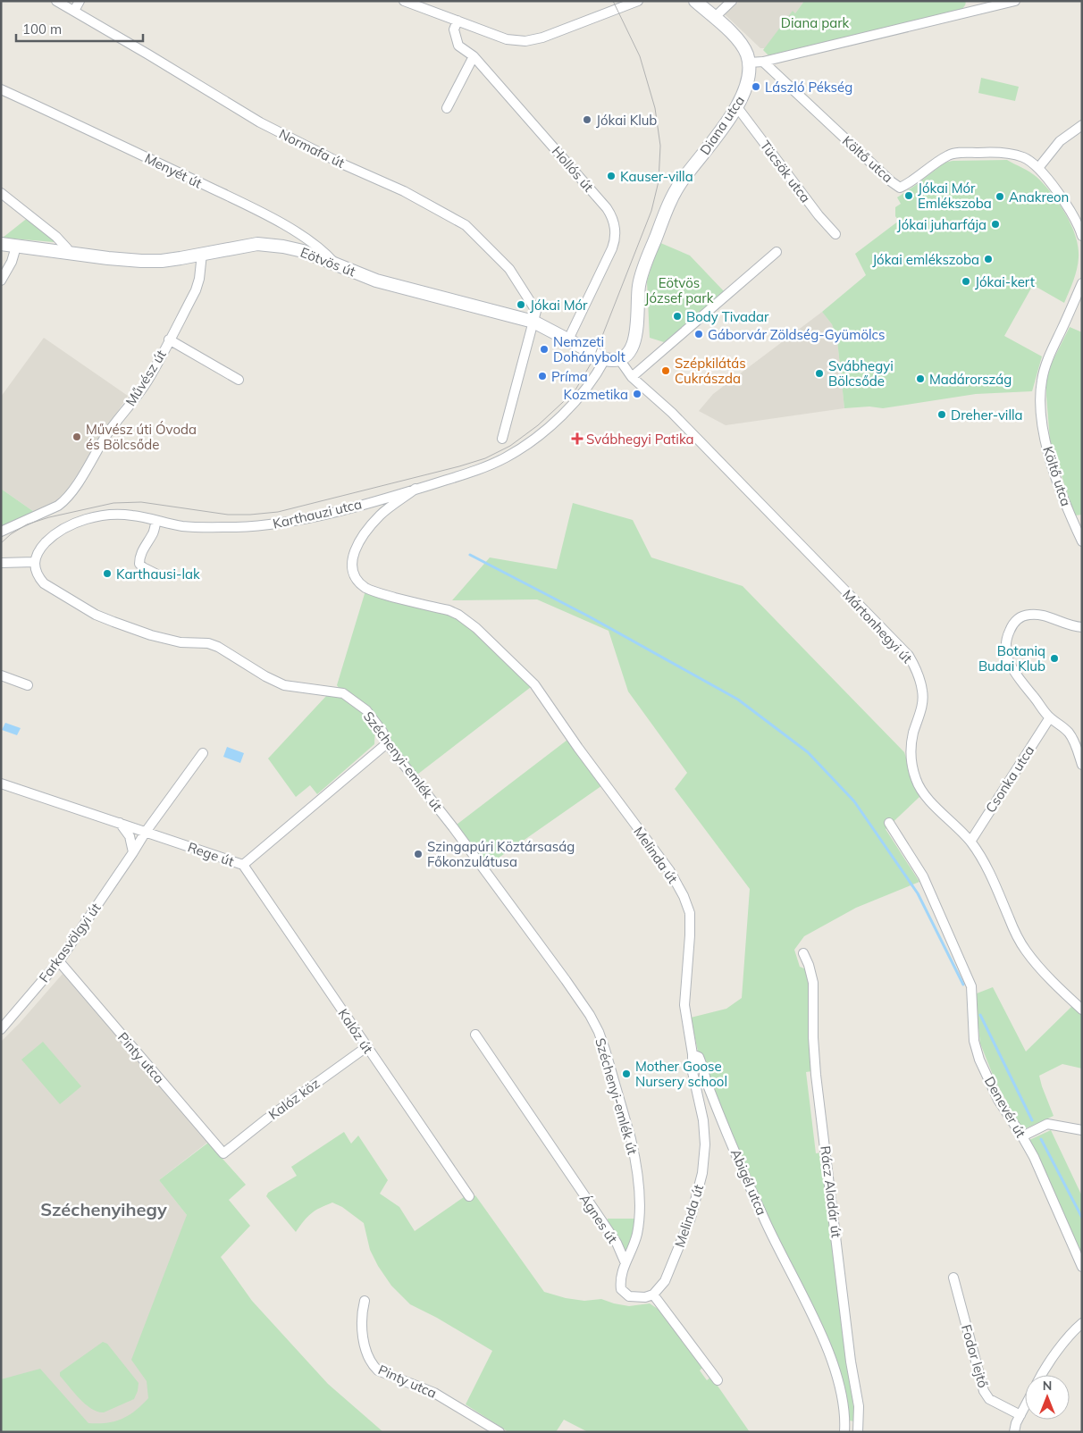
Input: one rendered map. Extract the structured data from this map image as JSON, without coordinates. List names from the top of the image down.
{
  "streets": {
    "street": [
      "Diana utca",
      "Normafa út",
      "Költő utca",
      "Hollós út",
      "Menyét út",
      "Tücsök utca",
      "Eötvös út",
      "Művész út",
      "Karthauzi utca",
      "Mártonhegyi út",
      "Széchenyi-emlék út",
      "Csonka utca",
      "Rege út",
      "Melinda út",
      "Farkasvölgyi út",
      "Kalóz út",
      "Pinty utca",
      "Kalóz köz",
      "Denevér út",
      "Abigél utca",
      "Rácz Aladár út",
      "Ágnes út",
      "Fodor lejtő"
    ]
  },
  "crossings": [
    ["Diana utca", "Tücsök utca"],
    ["Diana utca", "Eötvös út"],
    ["Normafa út", "Eötvös út"],
    ["Hollós út", "Eötvös út"],
    ["Menyét út", "Eötvös út"],
    ["Eötvös út", "Művész út"],
    ["Eötvös út", "Karthauzi utca"],
    ["Karthauzi utca", "Széchenyi-emlék út"],
    ["Karthauzi utca", "Melinda út"],
    ["Mártonhegyi út", "Csonka utca"],
    ["Széchenyi-emlék út", "Rege út"],
    ["Széchenyi-emlék út", "Ágnes út"],
    ["Rege út", "Farkasvölgyi út"],
    ["Rege út", "Kalóz út"],
    ["Melinda út", "Abigél utca"],
    ["Farkasvölgyi út", "Pinty utca"],
    ["Kalóz út", "Kalóz köz"],
    ["Pinty utca", "Kalóz köz"]
  ],
  "districts": ["Széchenyihegy"],
  "parks": ["Diana park", "Eötvös József park"],
  "places": {
    "other": [
      "László Pékség",
      "Jókai Klub",
      "Kauser-villa",
      "Jókai Mór Emlékszoba",
      "Anakreon",
      "Jókai juharfája",
      "Jókai emlékszoba",
      "Jókai-kert",
      "Jókai Mór",
      "Body Tivadar",
      "Gáborvár Zöldség-Gyümölcs",
      "Nemzeti Dohánybolt",
      "Szépkilátás Cukrászda",
      "Svábhegyi Bölcsőde",
      "Príma",
      "Madárország",
      "Kozmetika",
      "Dreher-villa",
      "Művész úti Óvoda és Bölcsőde",
      "Karthausi-lak",
      "Botaniq Budai Klub",
      "Szingapúri Köztársaság Főkonzulátusa",
      "Mother Goose Nursery school"
    ],
    "health": ["Svábhegyi Patika"]
  },
  "scale_bar": "100 m",
  "north": "top"
}
